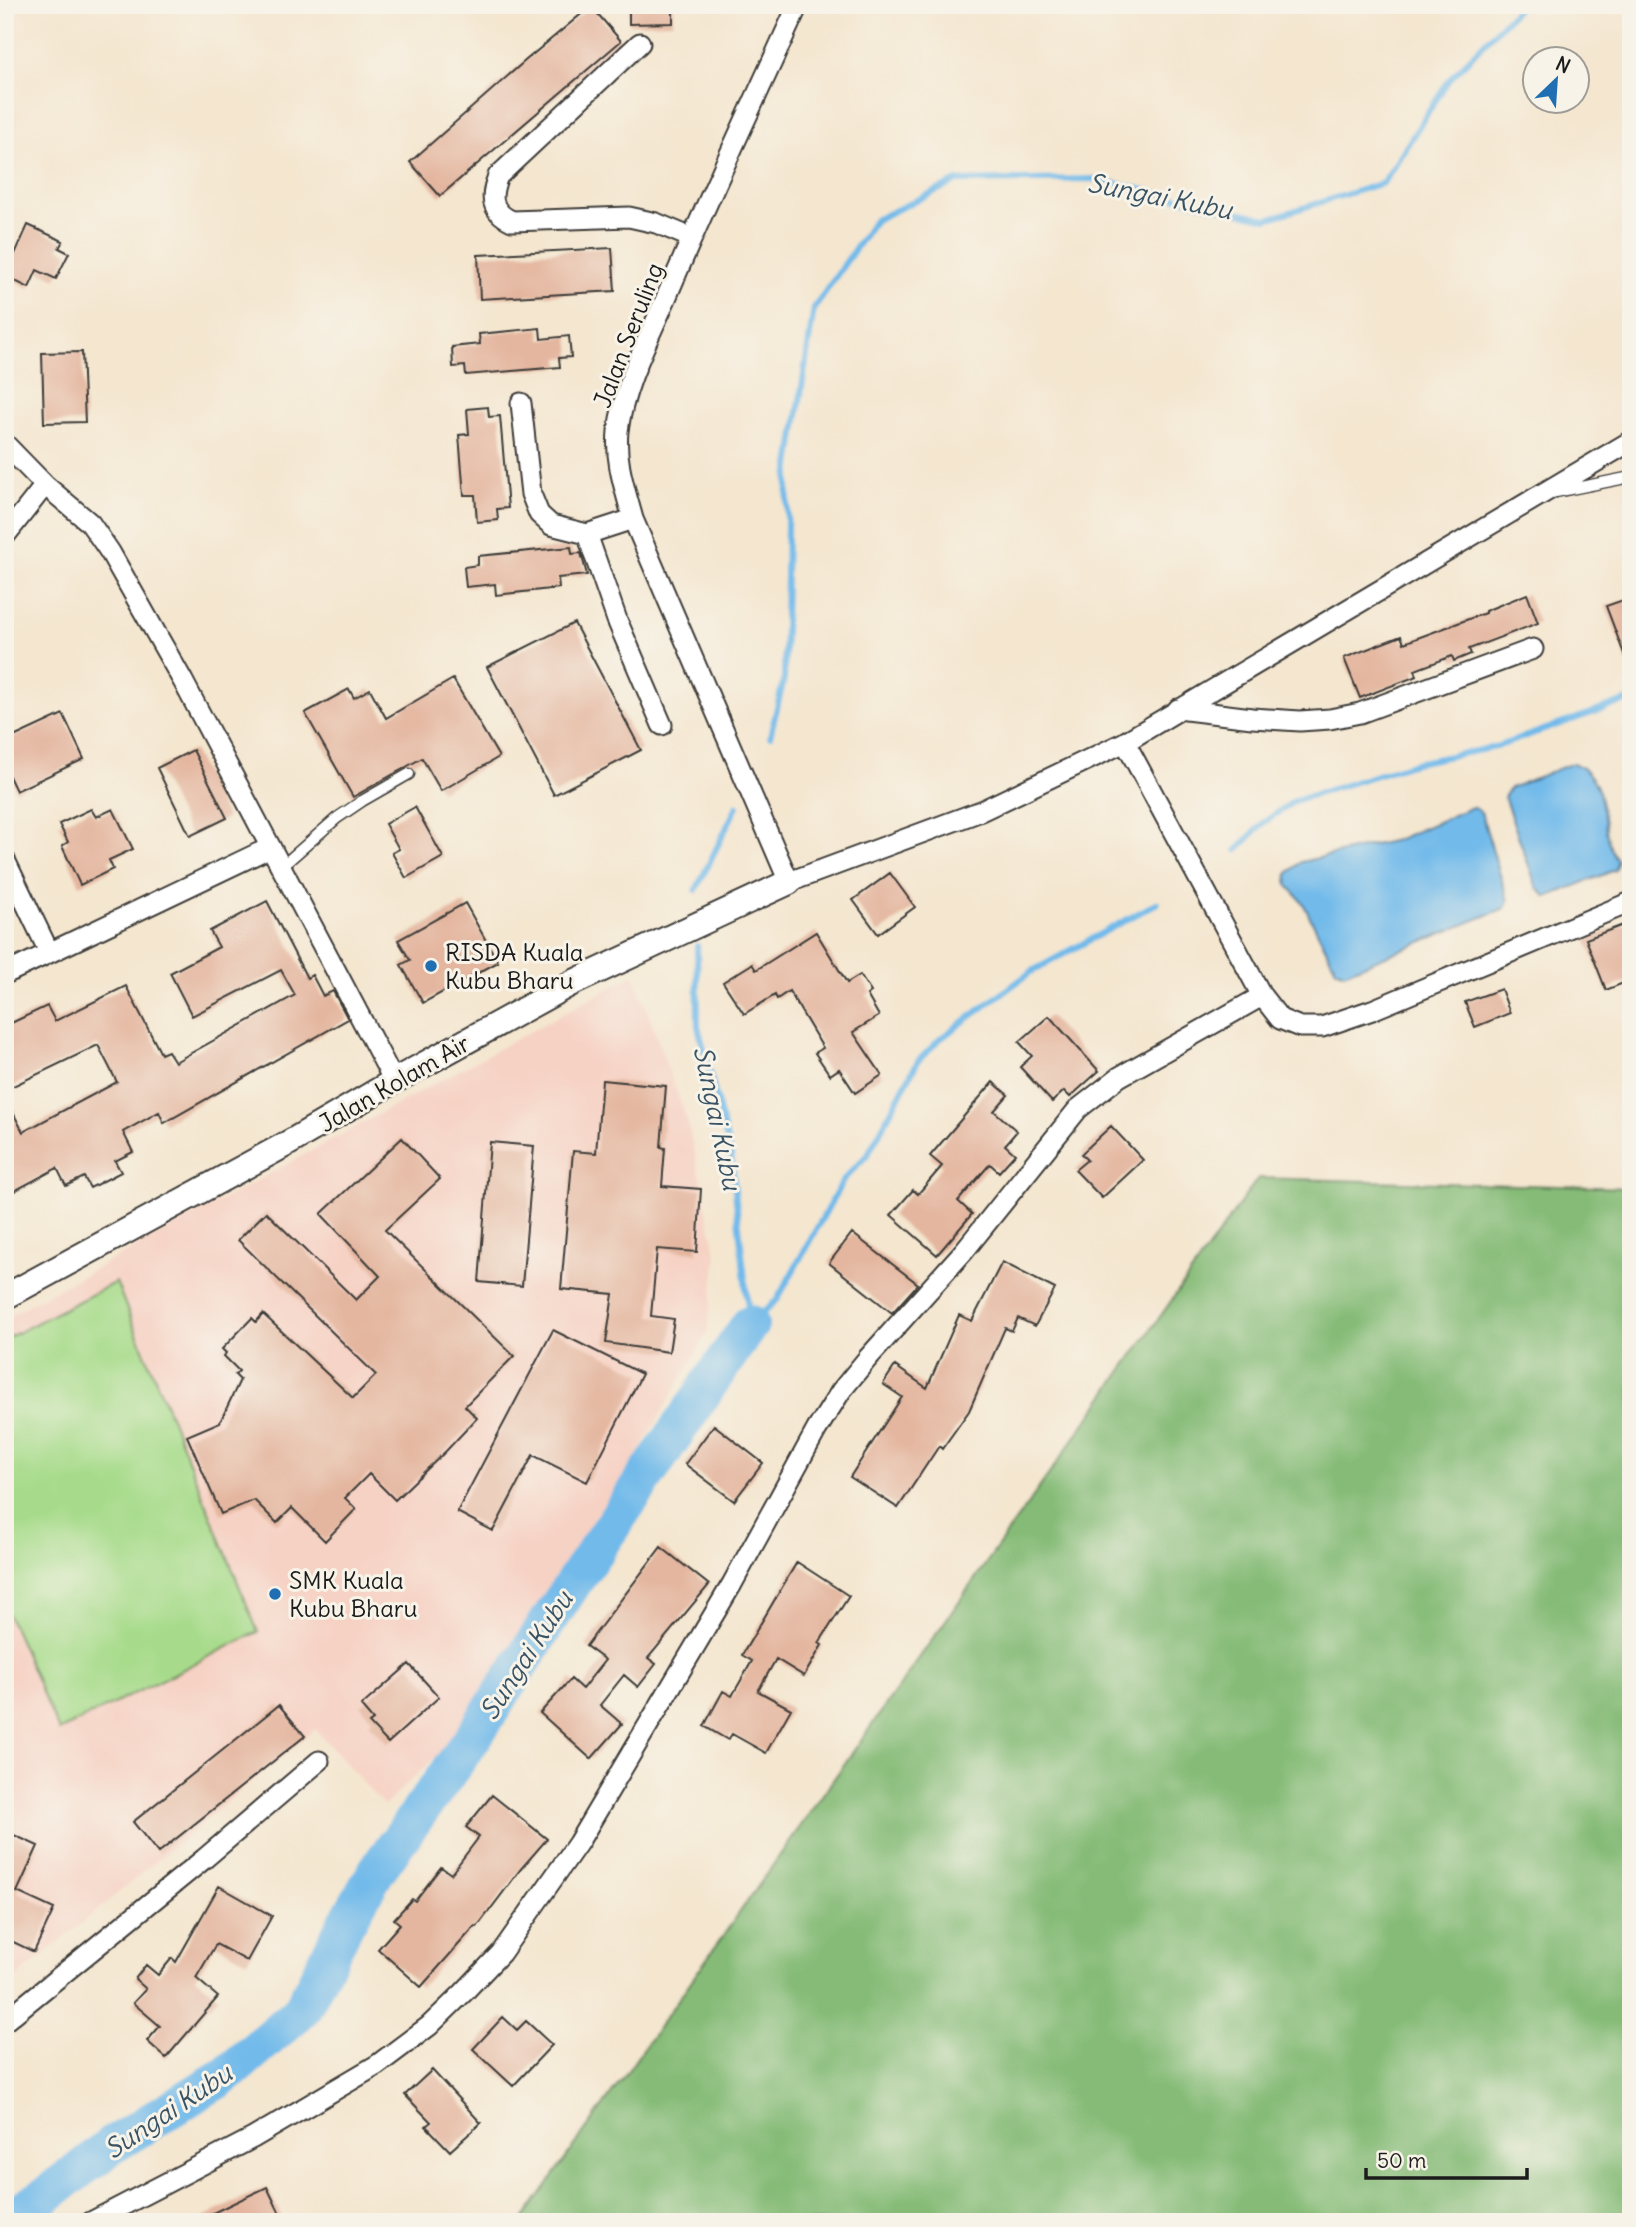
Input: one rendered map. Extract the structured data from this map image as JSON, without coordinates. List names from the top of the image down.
{
  "streets": {
    "street": ["Jalan Seruling", "Jalan Kolam Air"]
  },
  "crossings": [
    ["Jalan Seruling", "Jalan Kolam Air"]
  ],
  "water": ["Sungai Kubu"],
  "places": ["RISDA Kuala Kubu Bharu", "SMK Kuala Kubu Bharu"],
  "scale_bar": "50 m",
  "north": "top right"
}
